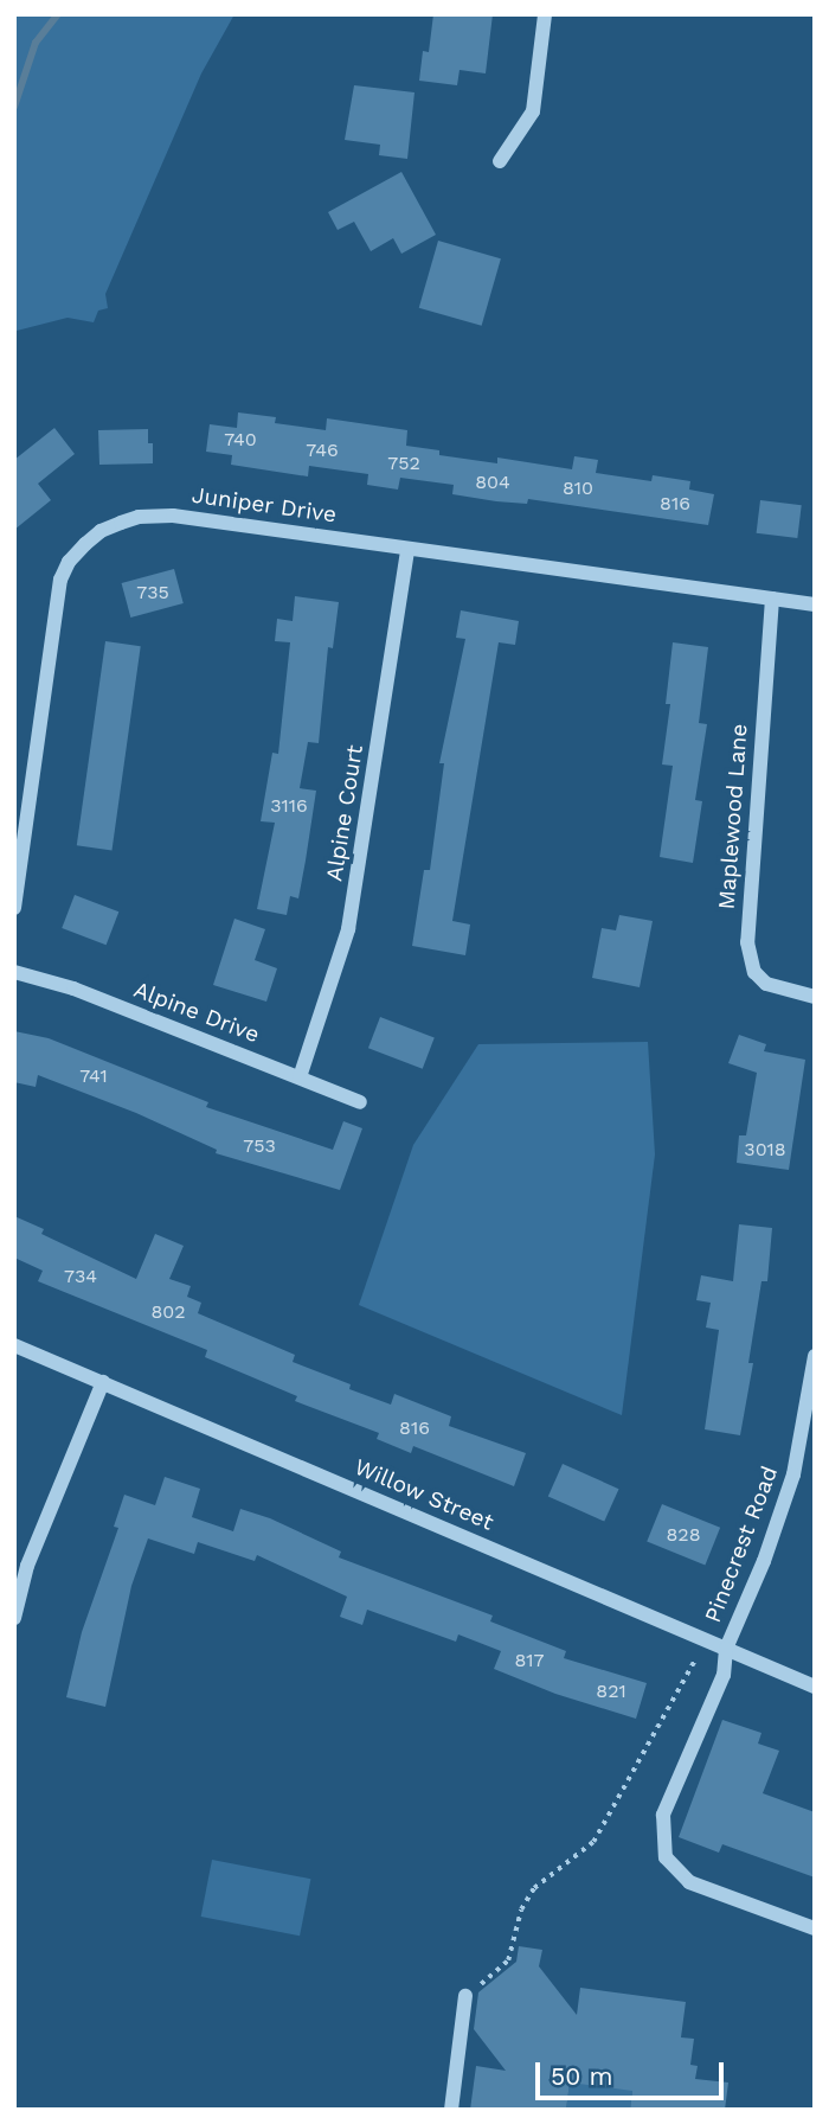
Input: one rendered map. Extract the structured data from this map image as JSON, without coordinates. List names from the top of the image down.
{
  "streets": {
    "street": [
      "Juniper Drive",
      "Alpine Court",
      "Maplewood Lane",
      "Alpine Drive",
      "Willow Street",
      "Pinecrest Road"
    ]
  },
  "crossings": [
    ["Juniper Drive", "Alpine Court"],
    ["Juniper Drive", "Maplewood Lane"],
    ["Alpine Court", "Alpine Drive"],
    ["Willow Street", "Pinecrest Road"]
  ],
  "house_numbers": [
    "740",
    "746",
    "752",
    "804",
    "810",
    "816",
    "735",
    "3116",
    "741",
    "753",
    "3018",
    "734",
    "802",
    "816",
    "828",
    "817",
    "821"
  ],
  "scale_bar": "50 m"
}
